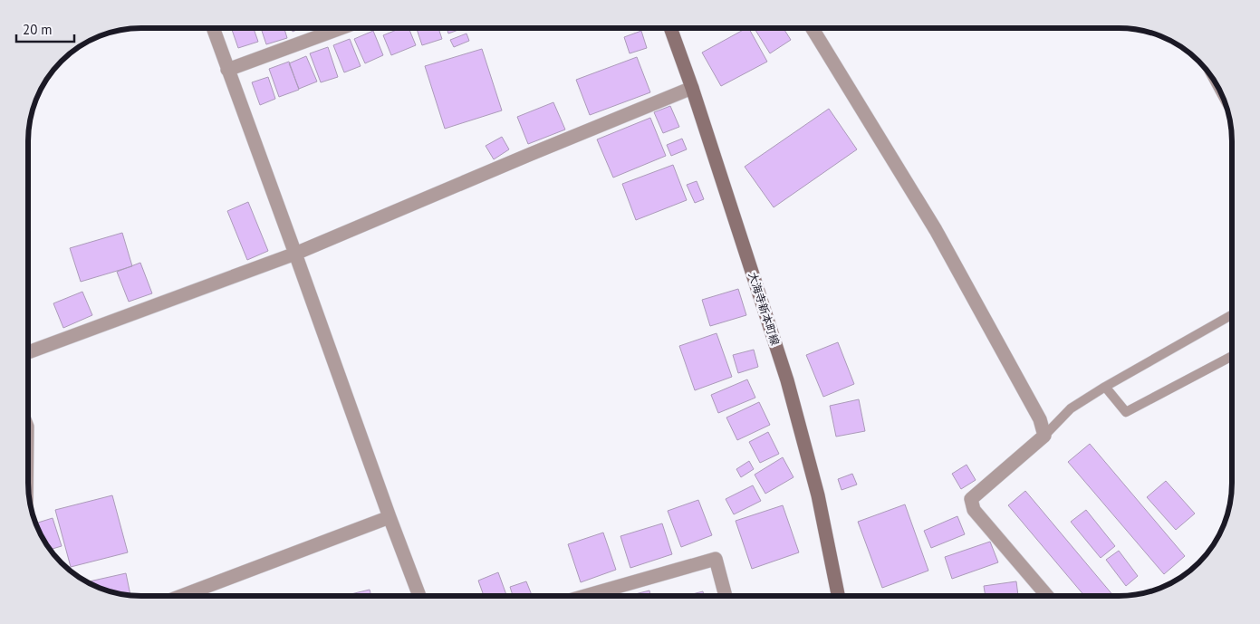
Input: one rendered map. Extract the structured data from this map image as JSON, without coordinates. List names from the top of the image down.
{
  "streets": {
    "main road": ["大海寺新本町線"]
  },
  "scale_bar": "20 m"
}
